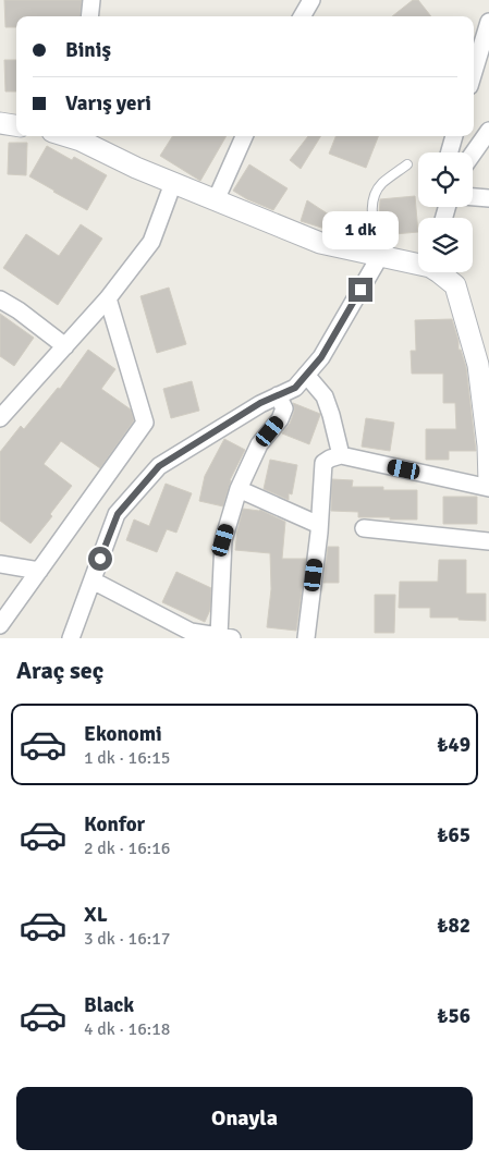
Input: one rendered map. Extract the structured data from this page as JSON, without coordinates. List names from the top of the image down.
{
  "page": {
    "banner": ["Biniş", "Varış yeri"],
    "bubble": "1 dk",
    "heading": "Araç seç",
    "list": [
      {
        "name": "Ekonomi",
        "note": "1 dk · 16:15",
        "value": "₺49"
      },
      {
        "name": "Konfor",
        "note": "2 dk · 16:16",
        "value": "₺65"
      },
      {
        "name": "XL",
        "note": "3 dk · 16:17",
        "value": "₺82"
      },
      {
        "name": "Black",
        "note": "4 dk · 16:18",
        "value": "₺56"
      }
    ],
    "buttons": "Onayla"
  }
}
